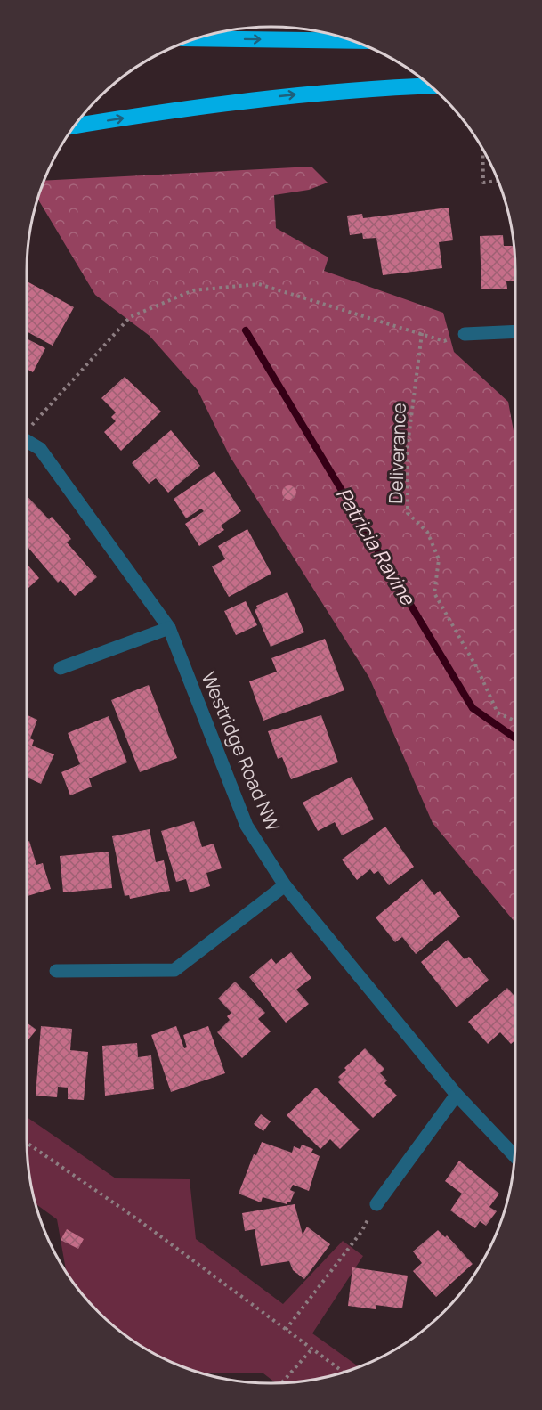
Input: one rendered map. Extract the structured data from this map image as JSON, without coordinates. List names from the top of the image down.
{
  "streets": {
    "street": ["Westridge Road NW"],
    "path": ["Deliverance"]
  },
  "water": ["Patricia Ravine"]
}
